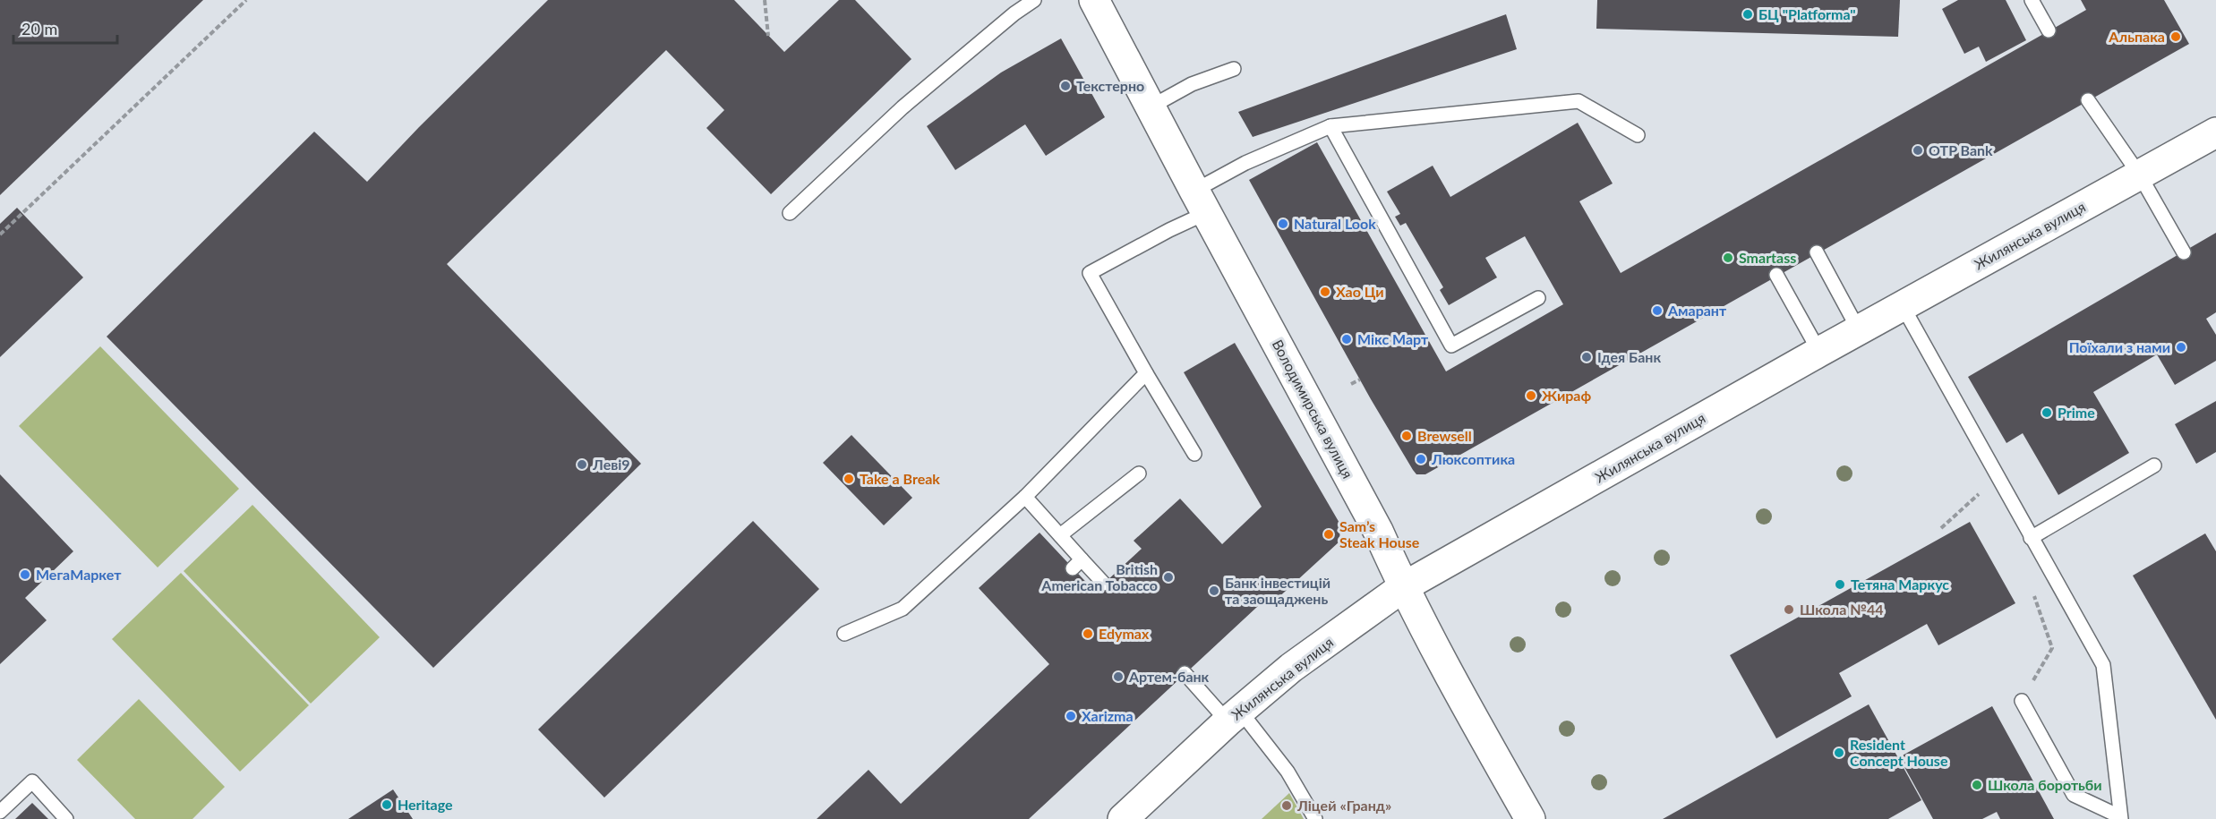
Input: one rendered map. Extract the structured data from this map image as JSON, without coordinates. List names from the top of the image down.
{
  "streets": {
    "main road": ["Жилянська вулиця", "Володимирська вулиця"]
  },
  "crossings": [
    ["Жилянська вулиця", "Володимирська вулиця"]
  ],
  "places": [
    "БЦ \"Platforma\"",
    "Альпака",
    "Текстерно",
    "OTP Bank",
    "Natural Look",
    "Smartass",
    "Хао Ци",
    "Амарант",
    "Мікс Март",
    "Поїхали з нами",
    "Ідея Банк",
    "Жираф",
    "Prime",
    "Brewsell",
    "Люксоптика",
    "Леві9",
    "Take a Break",
    "Sam’s Steak House",
    "МегаМаркет",
    "British American Tobacco",
    "Тетяна Маркус",
    "Банк інвестицій та заощаджень",
    "Школа №44",
    "Edymax",
    "Артем-банк",
    "Xarizma",
    "Resident Concept House",
    "Школа боротьби",
    "Heritage",
    "Ліцей «Гранд»"
  ],
  "scale_bar": "20 m"
}
